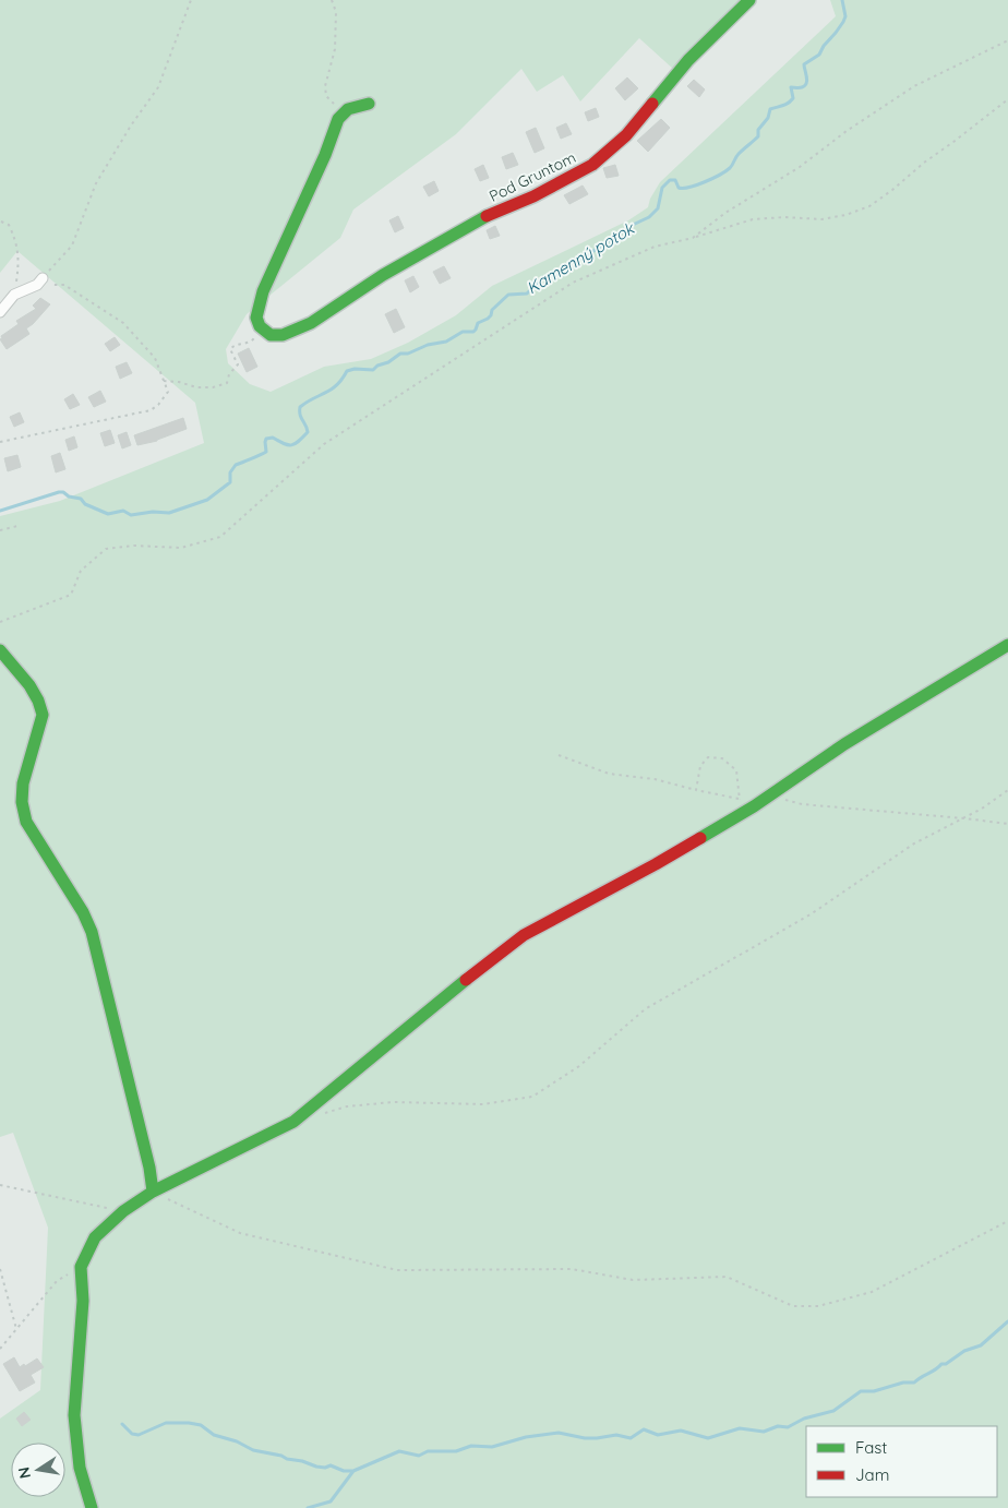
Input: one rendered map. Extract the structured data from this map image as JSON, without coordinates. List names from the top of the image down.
{
  "streets": {
    "street": ["Pod Gruntom"]
  },
  "water": ["Kamenný potok"],
  "legend": ["Fast", "Jam"],
  "north": "left"
}
